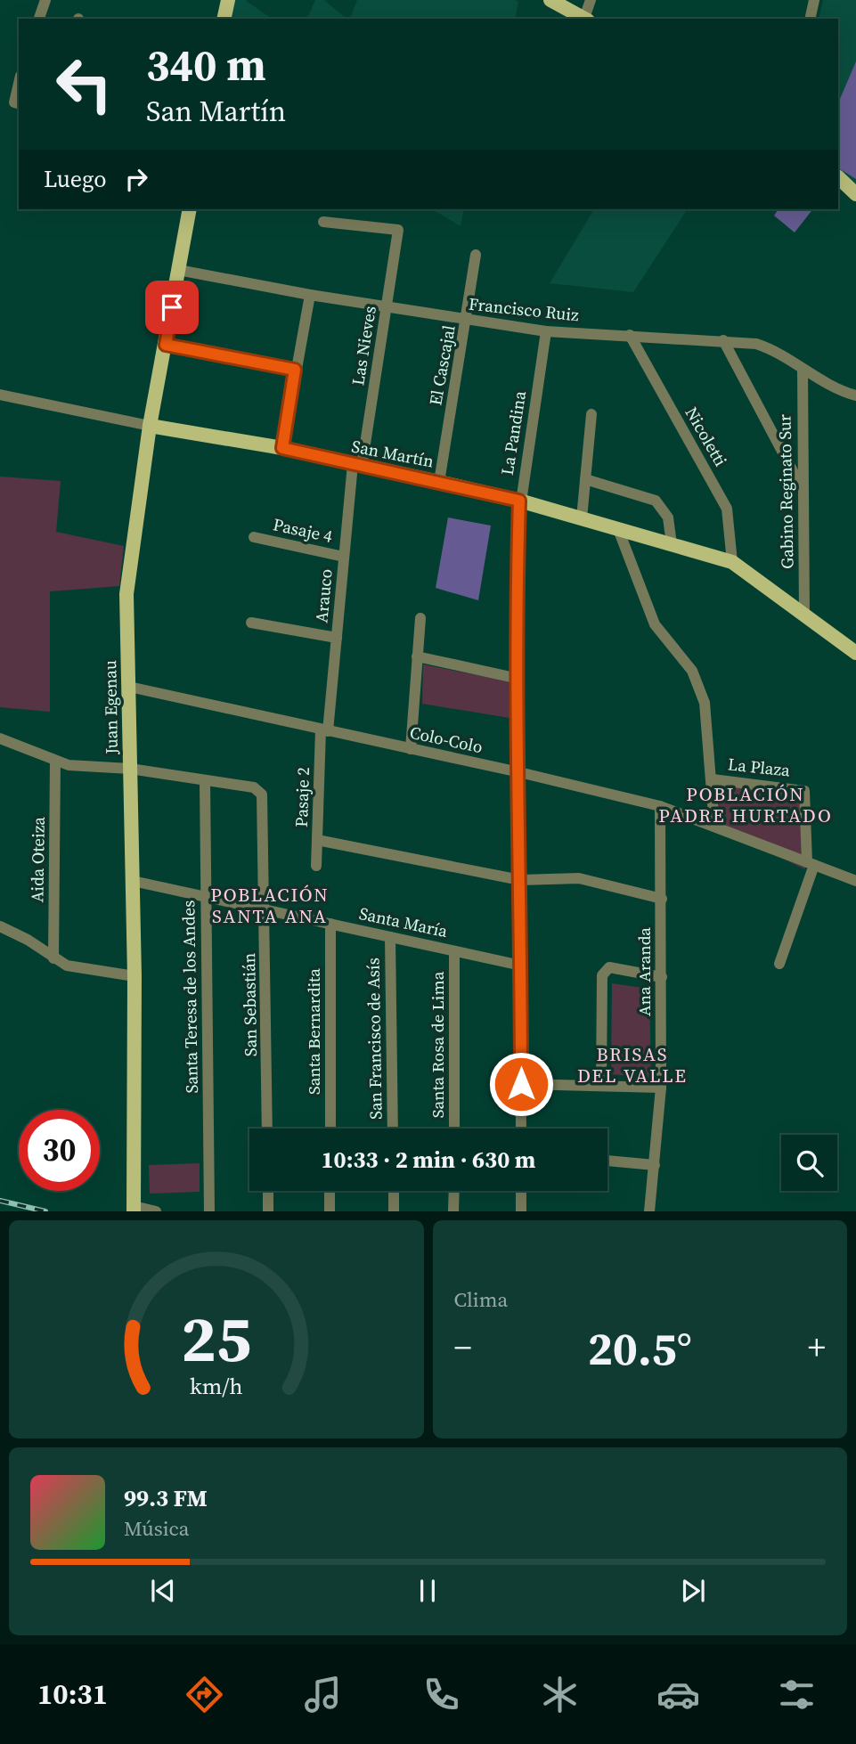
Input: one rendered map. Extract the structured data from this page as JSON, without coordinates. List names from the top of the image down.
{
  "streets": {
    "main road": ["San Martín", "Juan Egenau"],
    "street": [
      "Francisco Ruiz",
      "Las Nieves",
      "El Cascajal",
      "La Pandina",
      "Nicoletti",
      "Gabino Reginato Sur",
      "Pasaje 4",
      "Arauco",
      "Colo-Colo",
      "La Plaza",
      "Pasaje 2",
      "Aida Oteiza",
      "Santa María",
      "Ana Aranda",
      "Santa Teresa de los Andes",
      "San Sebastián",
      "Santa Bernardita",
      "San Francisco de Asís",
      "Santa Rosa de Lima"
    ]
  },
  "crossings": [
    ["Francisco Ruiz", "Las Nieves"],
    ["Francisco Ruiz", "El Cascajal"],
    ["Francisco Ruiz", "La Pandina"],
    ["Francisco Ruiz", "Nicoletti"],
    ["Francisco Ruiz", "Gabino Reginato Sur"],
    ["Francisco Ruiz", "Juan Egenau"],
    ["Las Nieves", "San Martín"],
    ["Las Nieves", "Arauco"],
    ["El Cascajal", "San Martín"],
    ["La Pandina", "San Martín"],
    ["La Pandina", "Colo-Colo"],
    ["La Pandina", "Santa María"],
    ["Nicoletti", "San Martín"],
    ["San Martín", "Gabino Reginato Sur"],
    ["San Martín", "Arauco"],
    ["San Martín", "Juan Egenau"],
    ["Pasaje 4", "Arauco"],
    ["Arauco", "Colo-Colo"],
    ["Arauco", "Pasaje 2"],
    ["Juan Egenau", "Colo-Colo"],
    ["Juan Egenau", "Santa María"],
    ["Colo-Colo", "La Plaza"],
    ["Colo-Colo", "Pasaje 2"],
    ["Colo-Colo", "Ana Aranda"],
    ["Santa María", "Santa Teresa de los Andes"],
    ["Santa María", "San Sebastián"],
    ["Santa María", "Santa Bernardita"],
    ["Santa María", "San Francisco de Asís"],
    ["Santa María", "Santa Rosa de Lima"],
    ["Santa Teresa de los Andes", "San Sebastián"]
  ],
  "districts": ["POBLACIÓN PADRE HURTADO", "POBLACIÓN SANTA ANA", "BRISAS DEL VALLE"],
  "page": {
    "turn": ["340 m", "San Martín"],
    "then": "Luego",
    "limit": "30",
    "trip": "10:33 · 2 min · 630 m",
    "tile": "Clima",
    "heat": ["−", "20.5°", "+"],
    "song": ["99.3 FM", "Música"],
    "tabs": "10:31",
    "gauge": ["25", "km/h"]
  }
}
